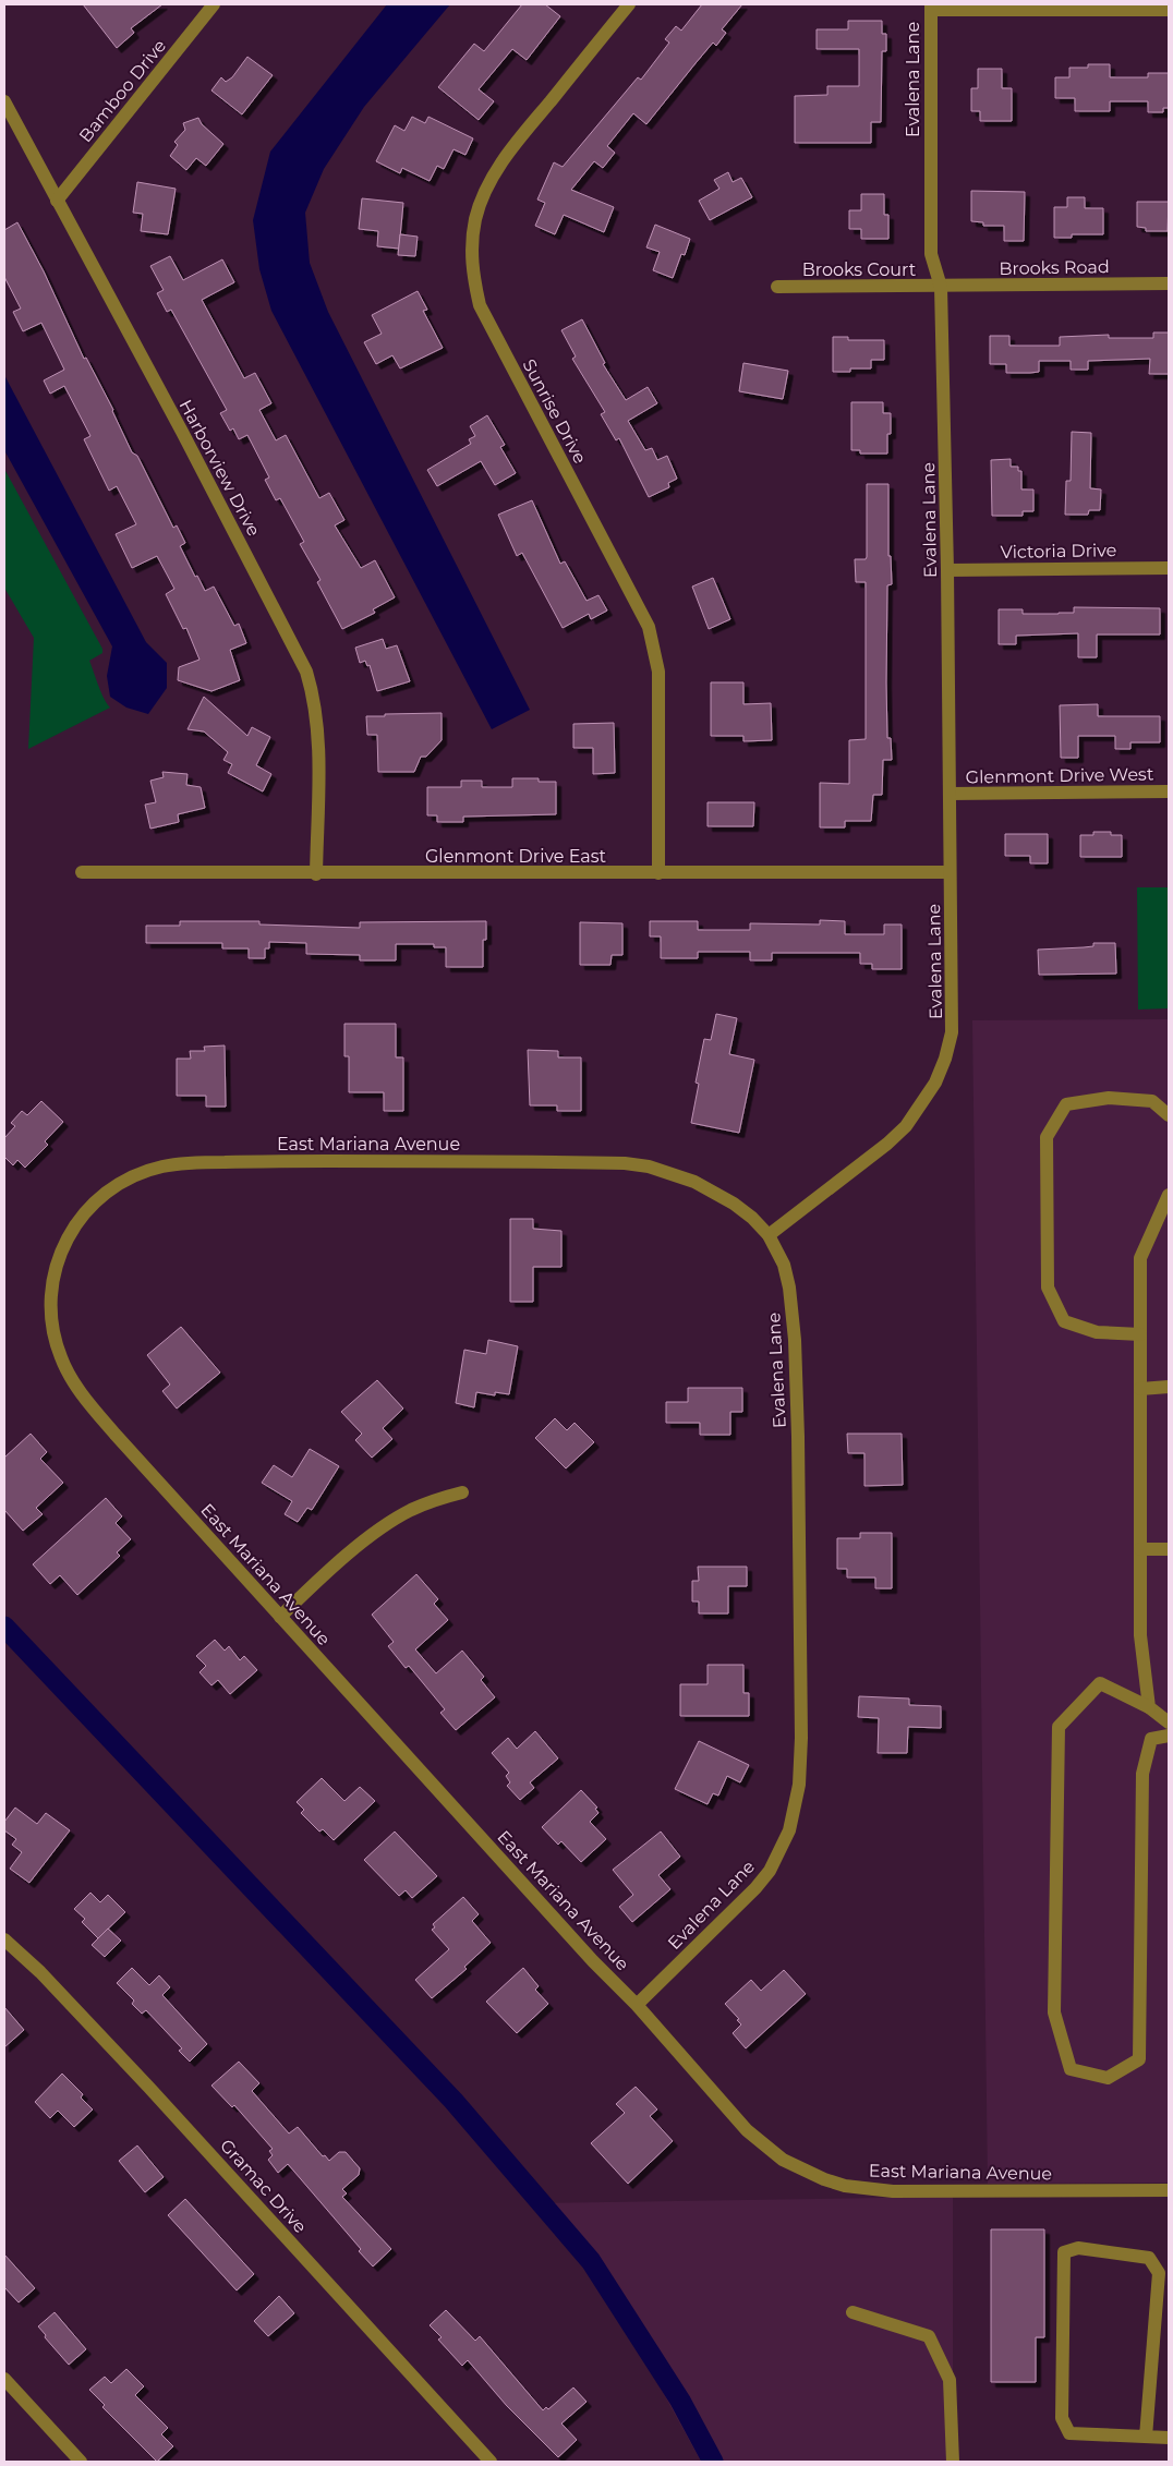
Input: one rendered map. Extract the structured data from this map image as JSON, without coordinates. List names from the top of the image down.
{
  "streets": {
    "street": [
      "Evalena Lane",
      "Bamboo Drive",
      "Brooks Road",
      "Brooks Court",
      "Sunrise Drive",
      "Harborview Drive",
      "Victoria Drive",
      "Glenmont Drive West",
      "Glenmont Drive East",
      "East Mariana Avenue",
      "Gramac Drive"
    ]
  },
  "crossings": [
    ["Evalena Lane", "Brooks Road"],
    ["Evalena Lane", "Brooks Court"],
    ["Evalena Lane", "Victoria Drive"],
    ["Evalena Lane", "Glenmont Drive West"],
    ["Evalena Lane", "Glenmont Drive East"],
    ["Evalena Lane", "East Mariana Avenue"],
    ["Bamboo Drive", "Harborview Drive"],
    ["Brooks Road", "Brooks Court"],
    ["Sunrise Drive", "Glenmont Drive East"],
    ["Harborview Drive", "Glenmont Drive East"]
  ]
}
